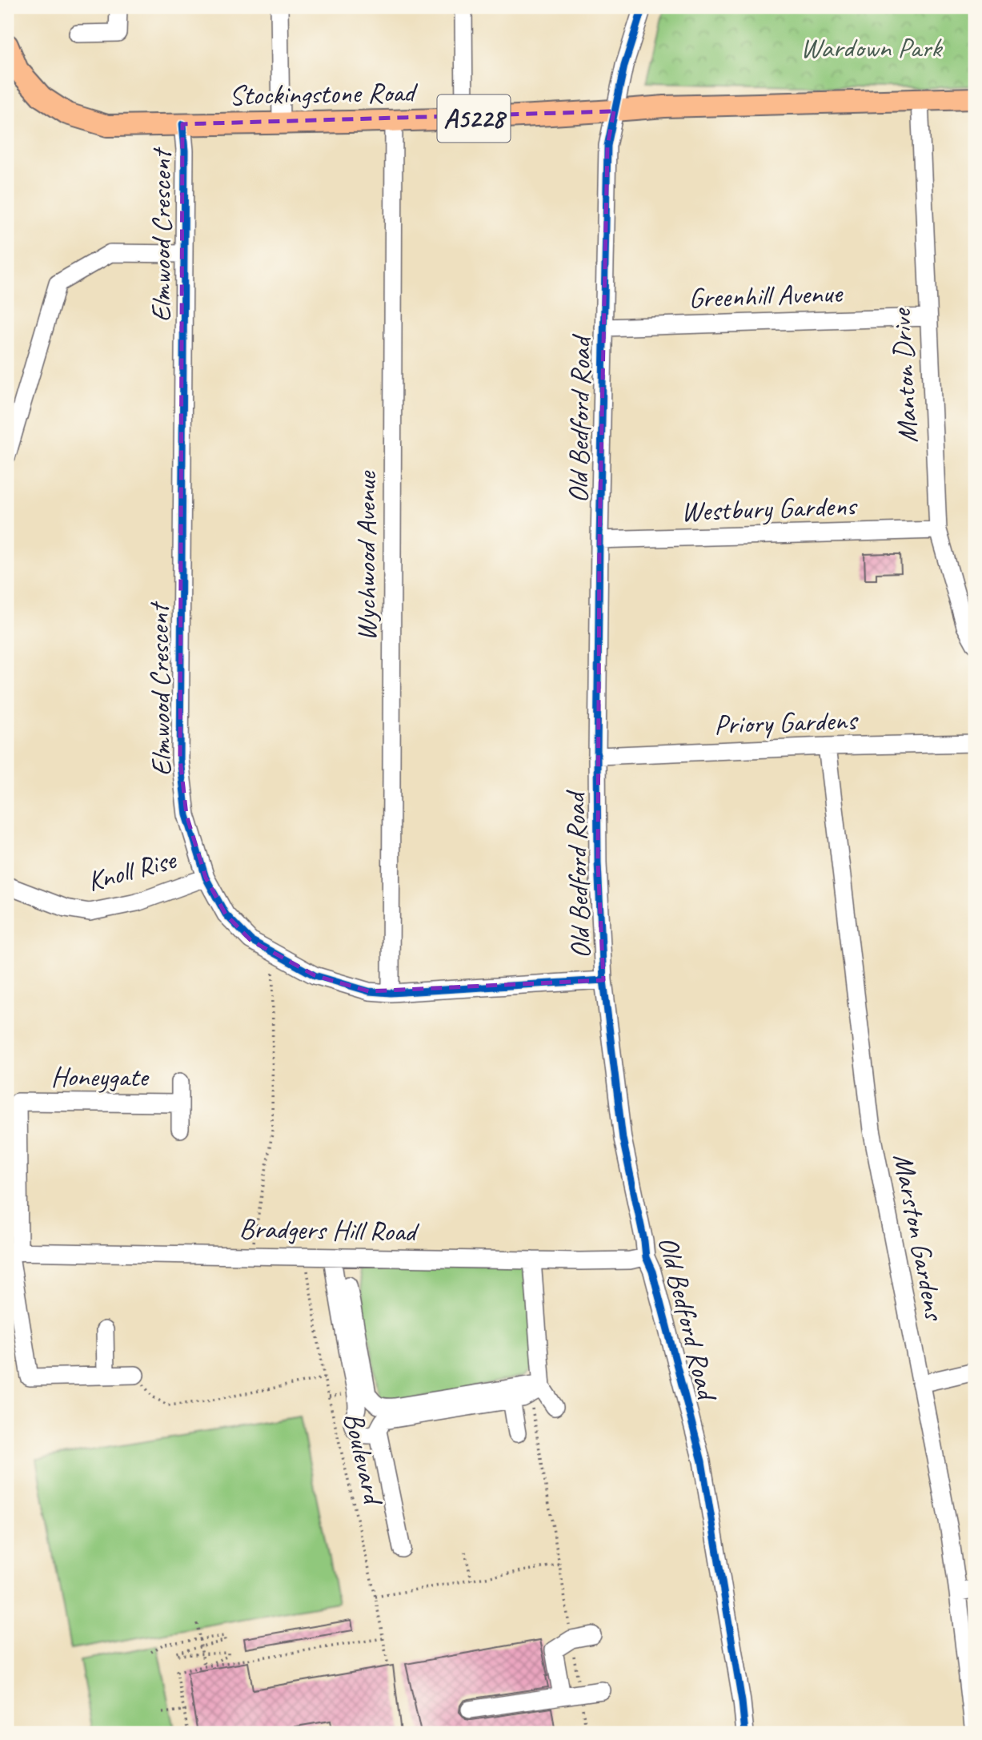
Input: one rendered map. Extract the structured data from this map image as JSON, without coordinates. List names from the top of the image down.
{
  "streets": {
    "main road": ["Stockingstone Road", "A5228"],
    "street": [
      "Elmwood Crescent",
      "Greenhill Avenue",
      "Manton Drive",
      "Old Bedford Road",
      "Westbury Gardens",
      "Wychwood Avenue",
      "Priory Gardens",
      "Knoll Rise",
      "Honeygate",
      "Bradgers Hill Road",
      "Marston Gardens"
    ],
    "path": ["Boulevard"]
  },
  "crossings": [
    ["Stockingstone Road", "Elmwood Crescent"],
    ["Stockingstone Road", "Manton Drive"],
    ["Stockingstone Road", "Old Bedford Road"],
    ["Stockingstone Road", "Wychwood Avenue"],
    ["Elmwood Crescent", "Old Bedford Road"],
    ["Elmwood Crescent", "Wychwood Avenue"],
    ["Elmwood Crescent", "Knoll Rise"],
    ["Greenhill Avenue", "Manton Drive"],
    ["Greenhill Avenue", "Old Bedford Road"],
    ["Manton Drive", "Westbury Gardens"],
    ["Old Bedford Road", "Westbury Gardens"],
    ["Old Bedford Road", "Priory Gardens"],
    ["Old Bedford Road", "Bradgers Hill Road"],
    ["Priory Gardens", "Marston Gardens"],
    ["Honeygate", "Bradgers Hill Road"],
    ["Bradgers Hill Road", "Boulevard"]
  ],
  "parks": ["Wardown Park"]
}
